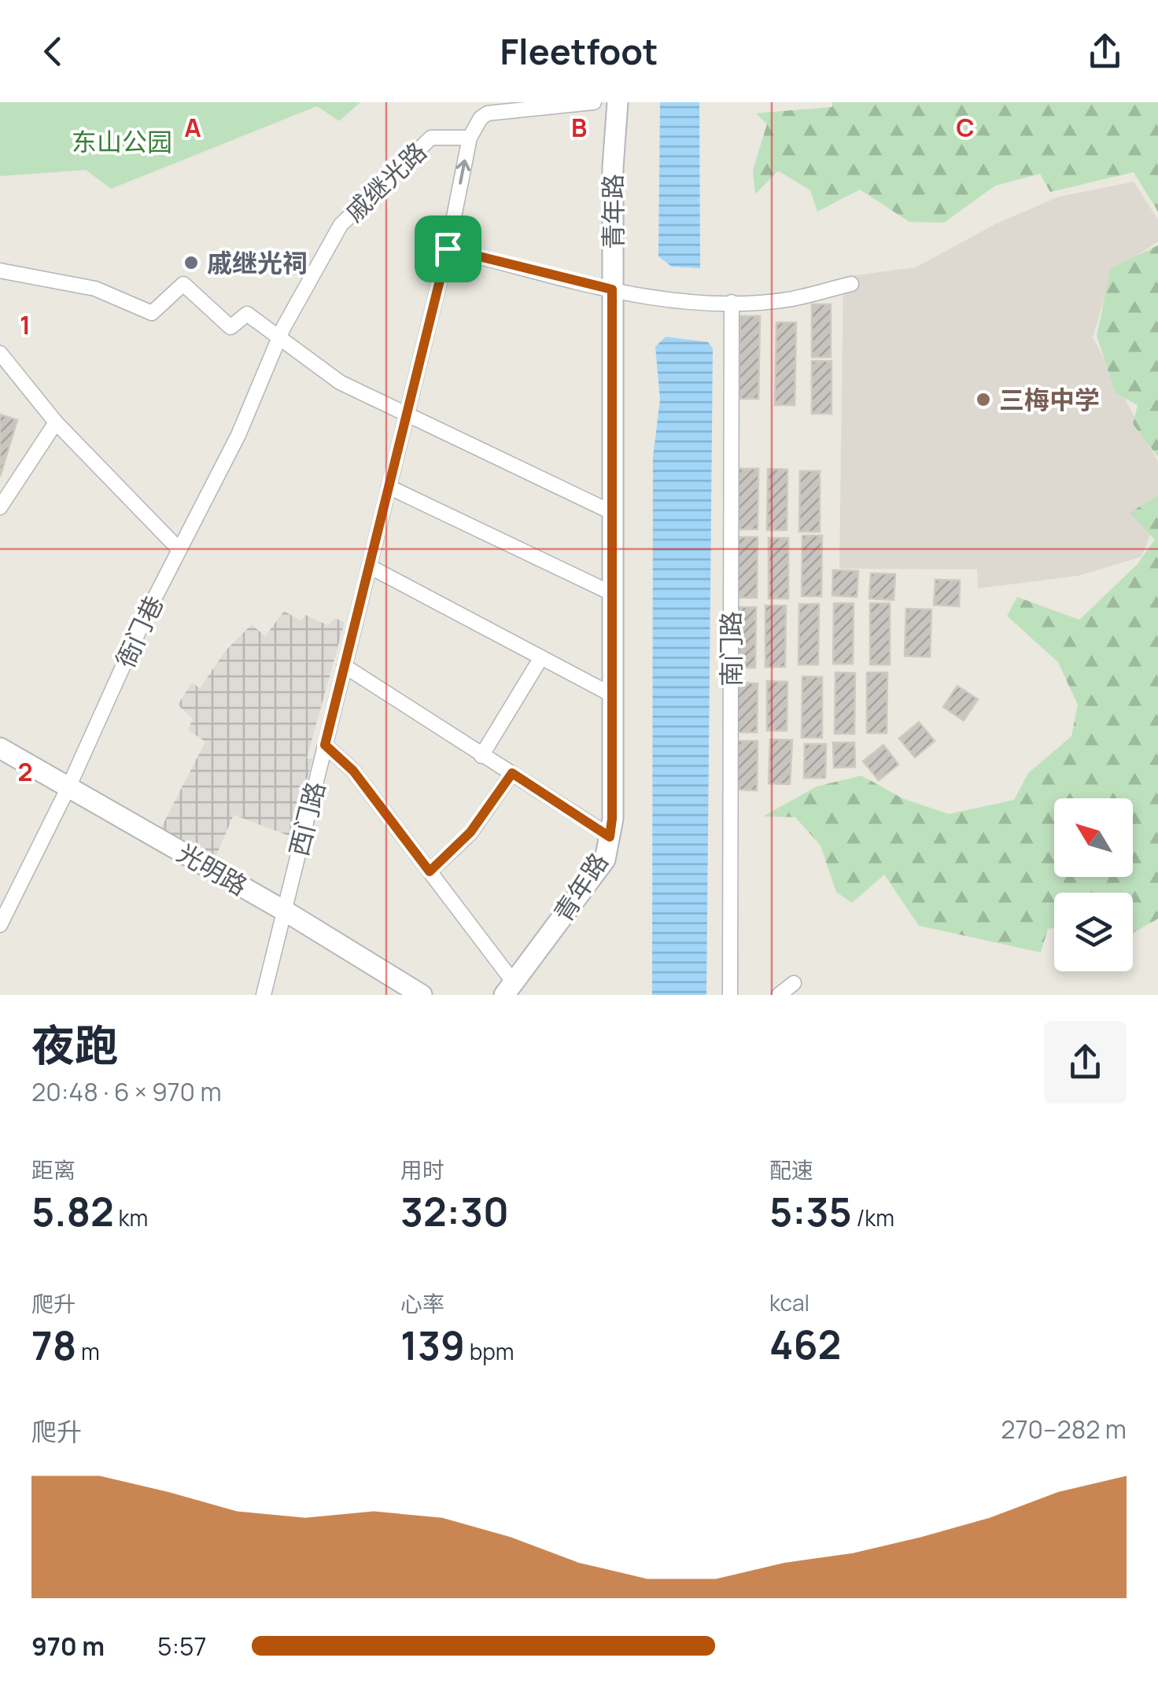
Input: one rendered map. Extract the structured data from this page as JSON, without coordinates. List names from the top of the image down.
{
  "streets": {
    "main road": ["青年路", "光明路"],
    "street": [
      "戚继光路",
      "衙门巷",
      "南门路",
      "西门路"
    ]
  },
  "crossings": [
    ["戚继光路", "衙门巷"],
    ["戚继光路", "西门路"],
    ["衙门巷", "光明路"],
    ["西门路", "光明路"]
  ],
  "parks": ["东山公园"],
  "places": ["戚继光祠", "三梅中学"],
  "north": "top left",
  "page": {
    "header": "Fleetfoot",
    "heading": ["夜跑", "20:48 · 6 × 970 m"],
    "stats": [
      ["距离", "5.82 km"],
      ["用时", "32:30"],
      ["配速", "5:35 /km"],
      ["爬升", "78 m"],
      ["心率", "139 bpm"],
      ["kcal", "462"]
    ],
    "chart": ["爬升", "270–282 m"],
    "list": [
      {
        "name": "970 m",
        "note": "5:57"
      }
    ]
  },
  "grid": {
    "columns": ["A", "B", "C"],
    "rows": ["1", "2"]
  }
}
